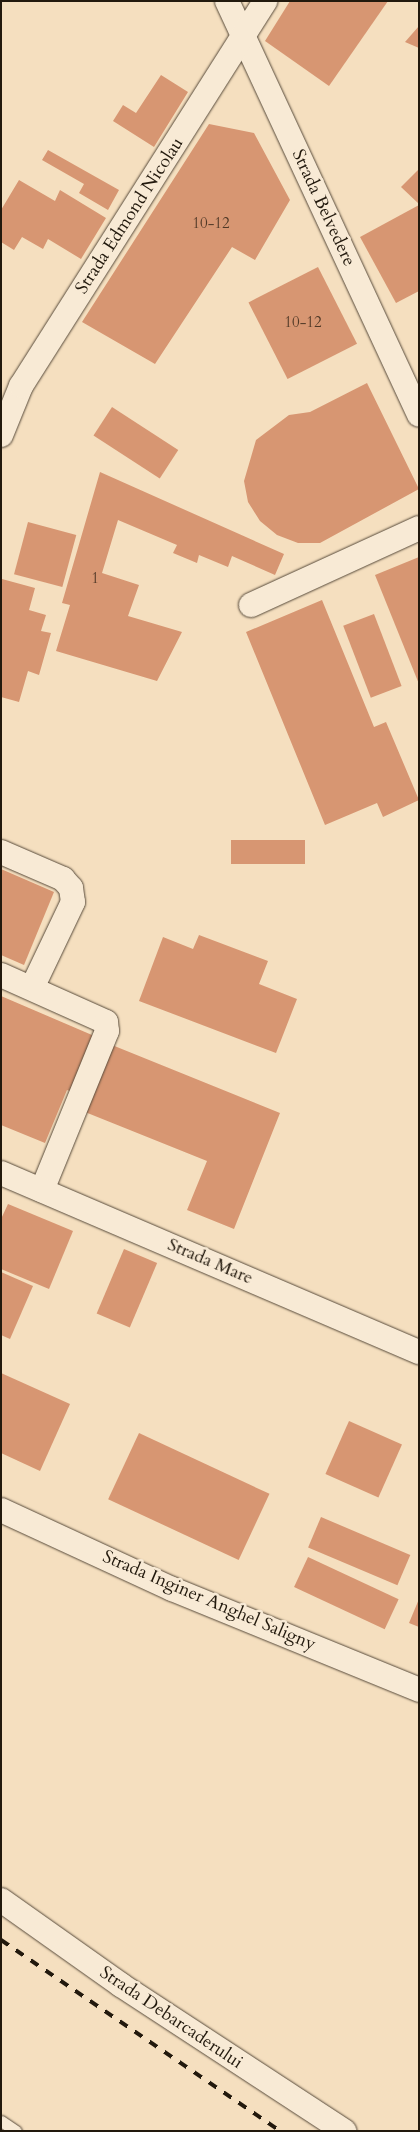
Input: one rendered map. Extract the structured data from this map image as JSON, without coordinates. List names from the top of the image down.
{
  "streets": {
    "street": [
      "Strada Belvedere",
      "Strada Edmond Nicolau",
      "Strada Mare",
      "Strada Inginer Anghel Saligny",
      "Strada Debarcaderului"
    ]
  },
  "crossings": [
    ["Strada Belvedere", "Strada Edmond Nicolau"]
  ],
  "house_numbers": ["10-12", "10-12", "1"]
}
